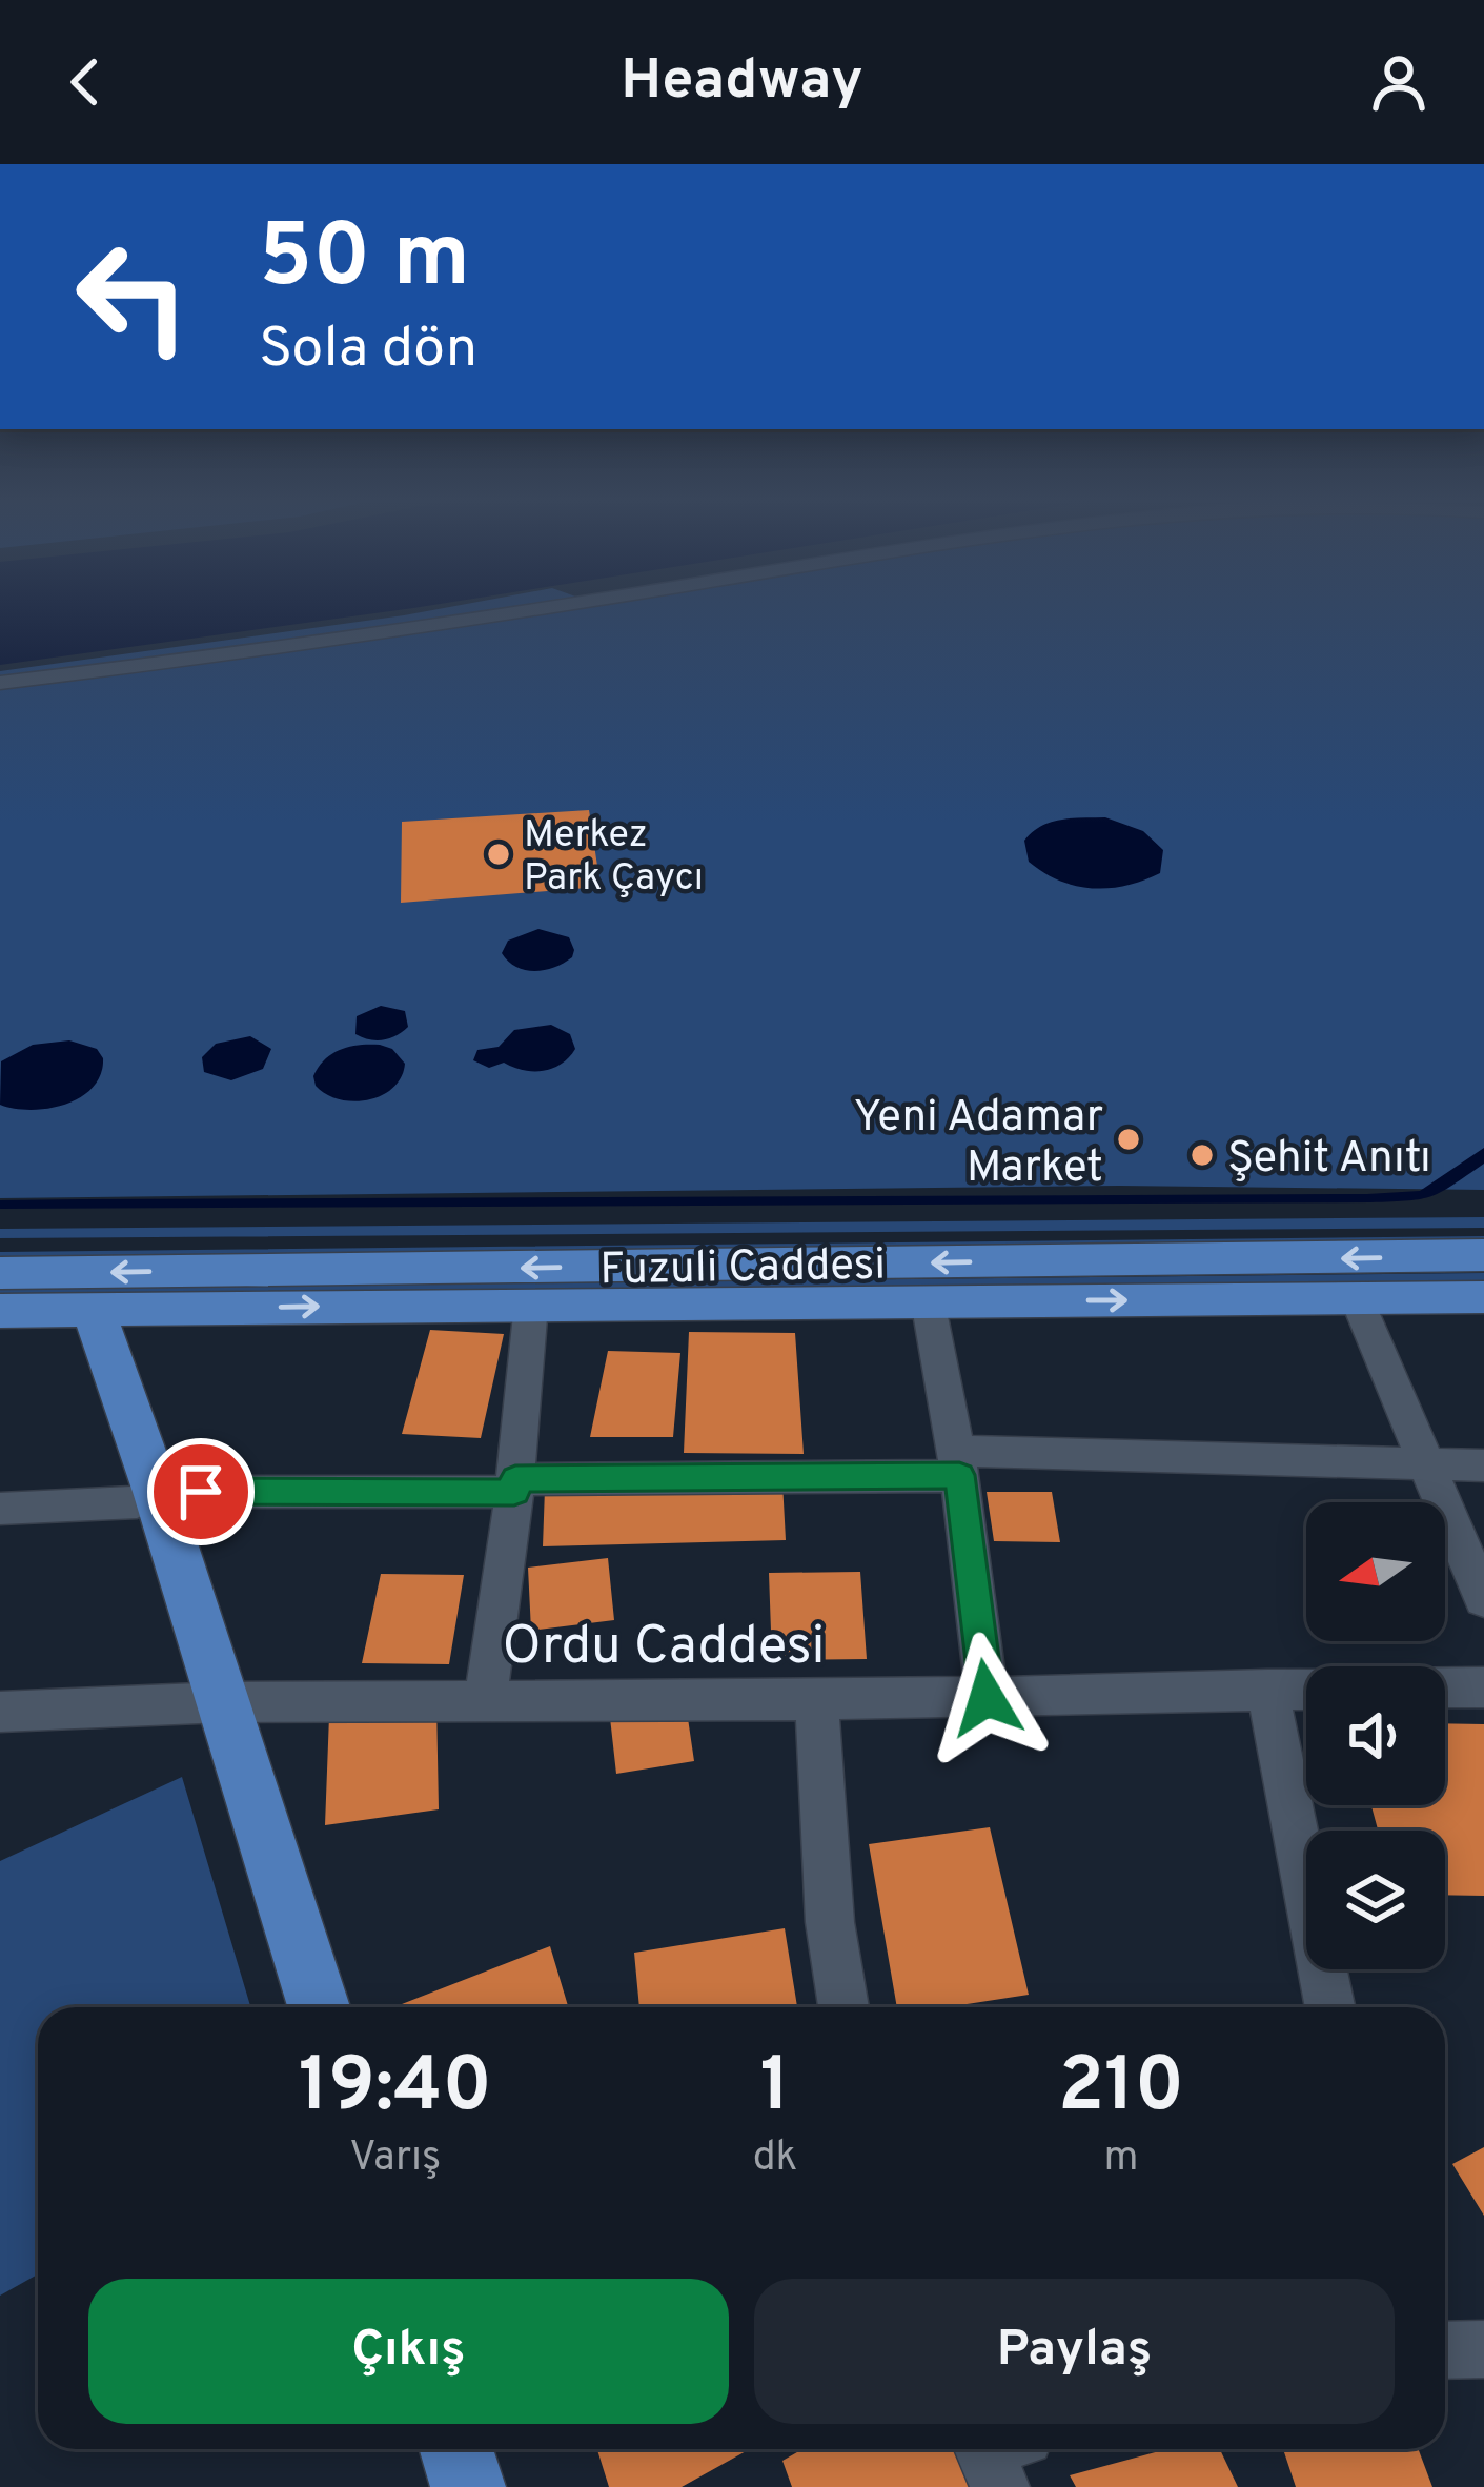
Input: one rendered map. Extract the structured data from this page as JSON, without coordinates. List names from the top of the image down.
{
  "streets": {
    "main road": ["Fuzuli Caddesi"],
    "street": ["Ordu Caddesi"]
  },
  "places": ["Merkez Park Çaycı", "Yeni Adamar Market", "Şehit Anıtı"],
  "north": "left",
  "page": {
    "header": "Headway",
    "turn": ["50 m", "Sola dön"],
    "eta": [
      "19:40",
      "Varış",
      "1",
      "dk",
      "210",
      "m"
    ],
    "buttons": ["Çıkış", "Paylaş"]
  }
}
